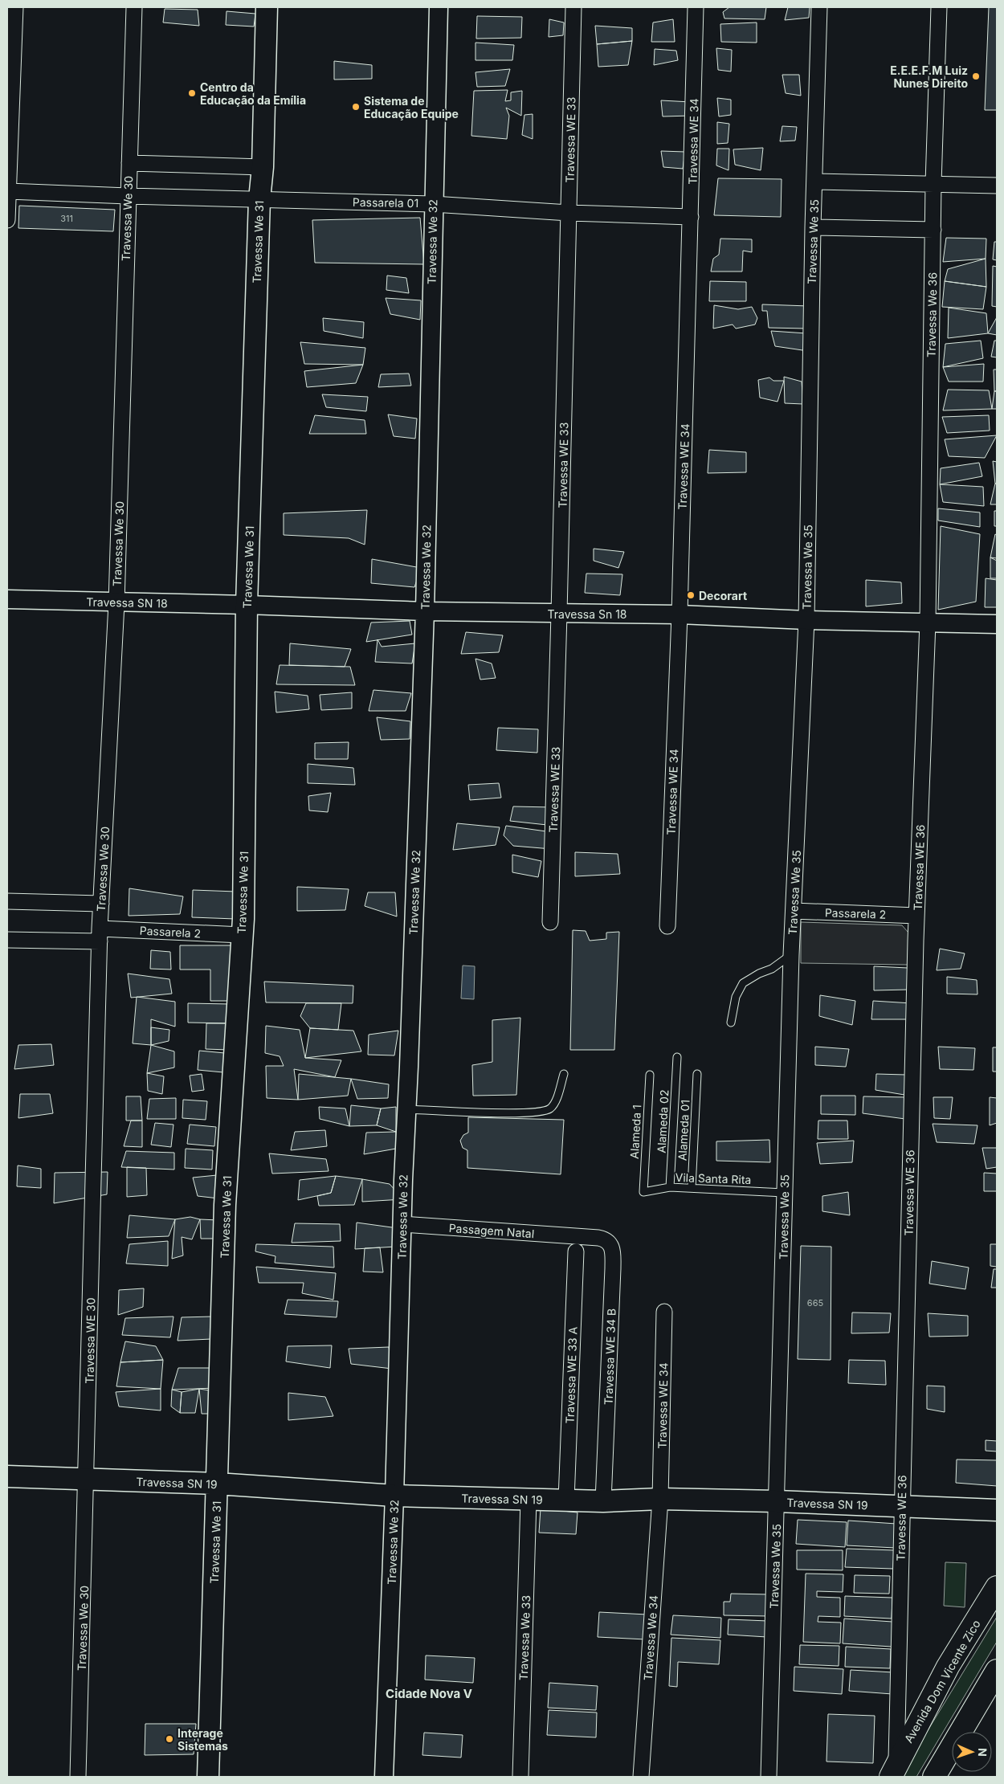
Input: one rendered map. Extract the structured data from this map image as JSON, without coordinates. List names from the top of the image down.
{
  "streets": {
    "main road": ["Travessa We 31", "Travessa SN 19", "Avenida Dom Vicente Zico"],
    "street": [
      "Travessa WE 33",
      "Travessa WE 34",
      "Passarela 01",
      "Travessa We 30",
      "Travessa We 32",
      "Travessa We 35",
      "Travessa We 36",
      "Travessa SN 18",
      "Travessa Sn 18",
      "Travessa WE 36",
      "Passarela 2",
      "Passagem Natal",
      "Travessa WE 30",
      "Travessa WE 34 B",
      "Travessa WE 33 A",
      "Travessa We 33",
      "Travessa We 34"
    ],
    "lane": [
      "Alameda 02",
      "Alameda 01",
      "Alameda 1",
      "Vila Santa Rita"
    ]
  },
  "crossings": [
    ["Travessa WE 33", "Passarela 01"],
    ["Travessa WE 33", "Travessa Sn 18"],
    ["Travessa WE 34", "Passarela 01"],
    ["Travessa WE 34", "Travessa Sn 18"],
    ["Travessa WE 34", "Travessa SN 19"],
    ["Travessa WE 34", "Travessa We 34"],
    ["Passarela 01", "Travessa We 30"],
    ["Passarela 01", "Travessa We 31"],
    ["Passarela 01", "Travessa We 32"],
    ["Travessa We 30", "Travessa SN 18"],
    ["Travessa We 30", "Passarela 2"],
    ["Travessa We 30", "Travessa WE 30"],
    ["Travessa We 30", "Travessa SN 19"],
    ["Travessa We 31", "Travessa SN 18"],
    ["Travessa We 31", "Travessa Sn 18"],
    ["Travessa We 31", "Passarela 2"],
    ["Travessa We 31", "Travessa SN 19"],
    ["Travessa We 32", "Travessa Sn 18"],
    ["Travessa We 32", "Passagem Natal"],
    ["Travessa We 32", "Travessa SN 19"],
    ["Travessa We 35", "Travessa Sn 18"],
    ["Travessa We 35", "Passarela 2"],
    ["Travessa We 35", "Vila Santa Rita"],
    ["Travessa We 35", "Travessa SN 19"],
    ["Travessa We 36", "Travessa Sn 18"],
    ["Travessa We 36", "Travessa WE 36"],
    ["Travessa SN 18", "Travessa Sn 18"],
    ["Travessa Sn 18", "Travessa WE 36"],
    ["Travessa WE 36", "Passarela 2"],
    ["Travessa WE 36", "Travessa SN 19"],
    ["Travessa WE 36", "Avenida Dom Vicente Zico"],
    ["Alameda 02", "Vila Santa Rita"],
    ["Alameda 01", "Vila Santa Rita"],
    ["Alameda 1", "Vila Santa Rita"],
    ["Passagem Natal", "Travessa WE 34 B"],
    ["Travessa WE 30", "Travessa SN 19"],
    ["Travessa WE 34 B", "Travessa SN 19"],
    ["Travessa WE 33 A", "Travessa SN 19"],
    ["Travessa SN 19", "Travessa We 33"],
    ["Travessa SN 19", "Travessa We 34"]
  ],
  "districts": ["Cidade Nova V"],
  "places": [
    "E.E.E.F.M Luiz Nunes Direito",
    "Centro da Educação da Emília",
    "Sistema de Educação Equipe",
    "Decorart",
    "Interage Sistemas"
  ],
  "house_numbers": ["311", "665"],
  "north": "right"
}
